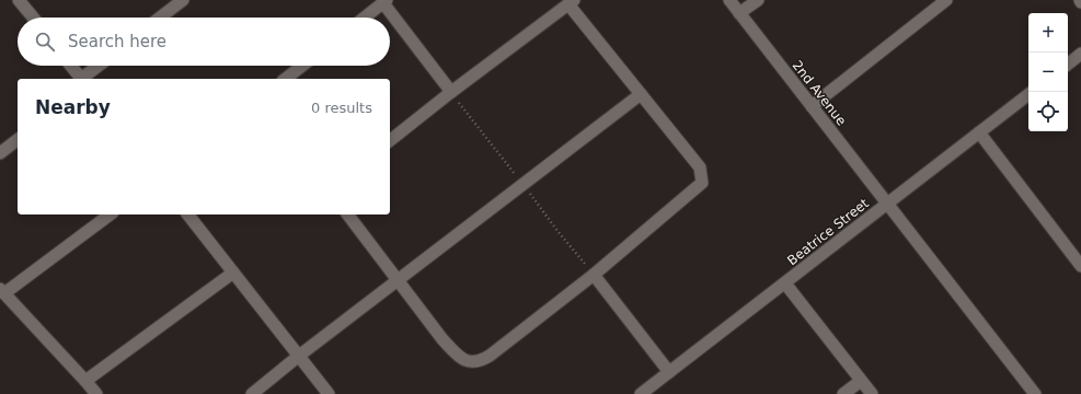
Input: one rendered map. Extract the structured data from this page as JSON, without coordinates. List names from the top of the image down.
{
  "streets": {
    "street": ["2nd Avenue", "Beatrice Street"]
  },
  "crossings": [
    ["2nd Avenue", "Beatrice Street"]
  ],
  "page": {
    "map_buttons": ["+", "−"],
    "search": "Search here",
    "heading": ["Nearby", "0 results"]
  }
}
